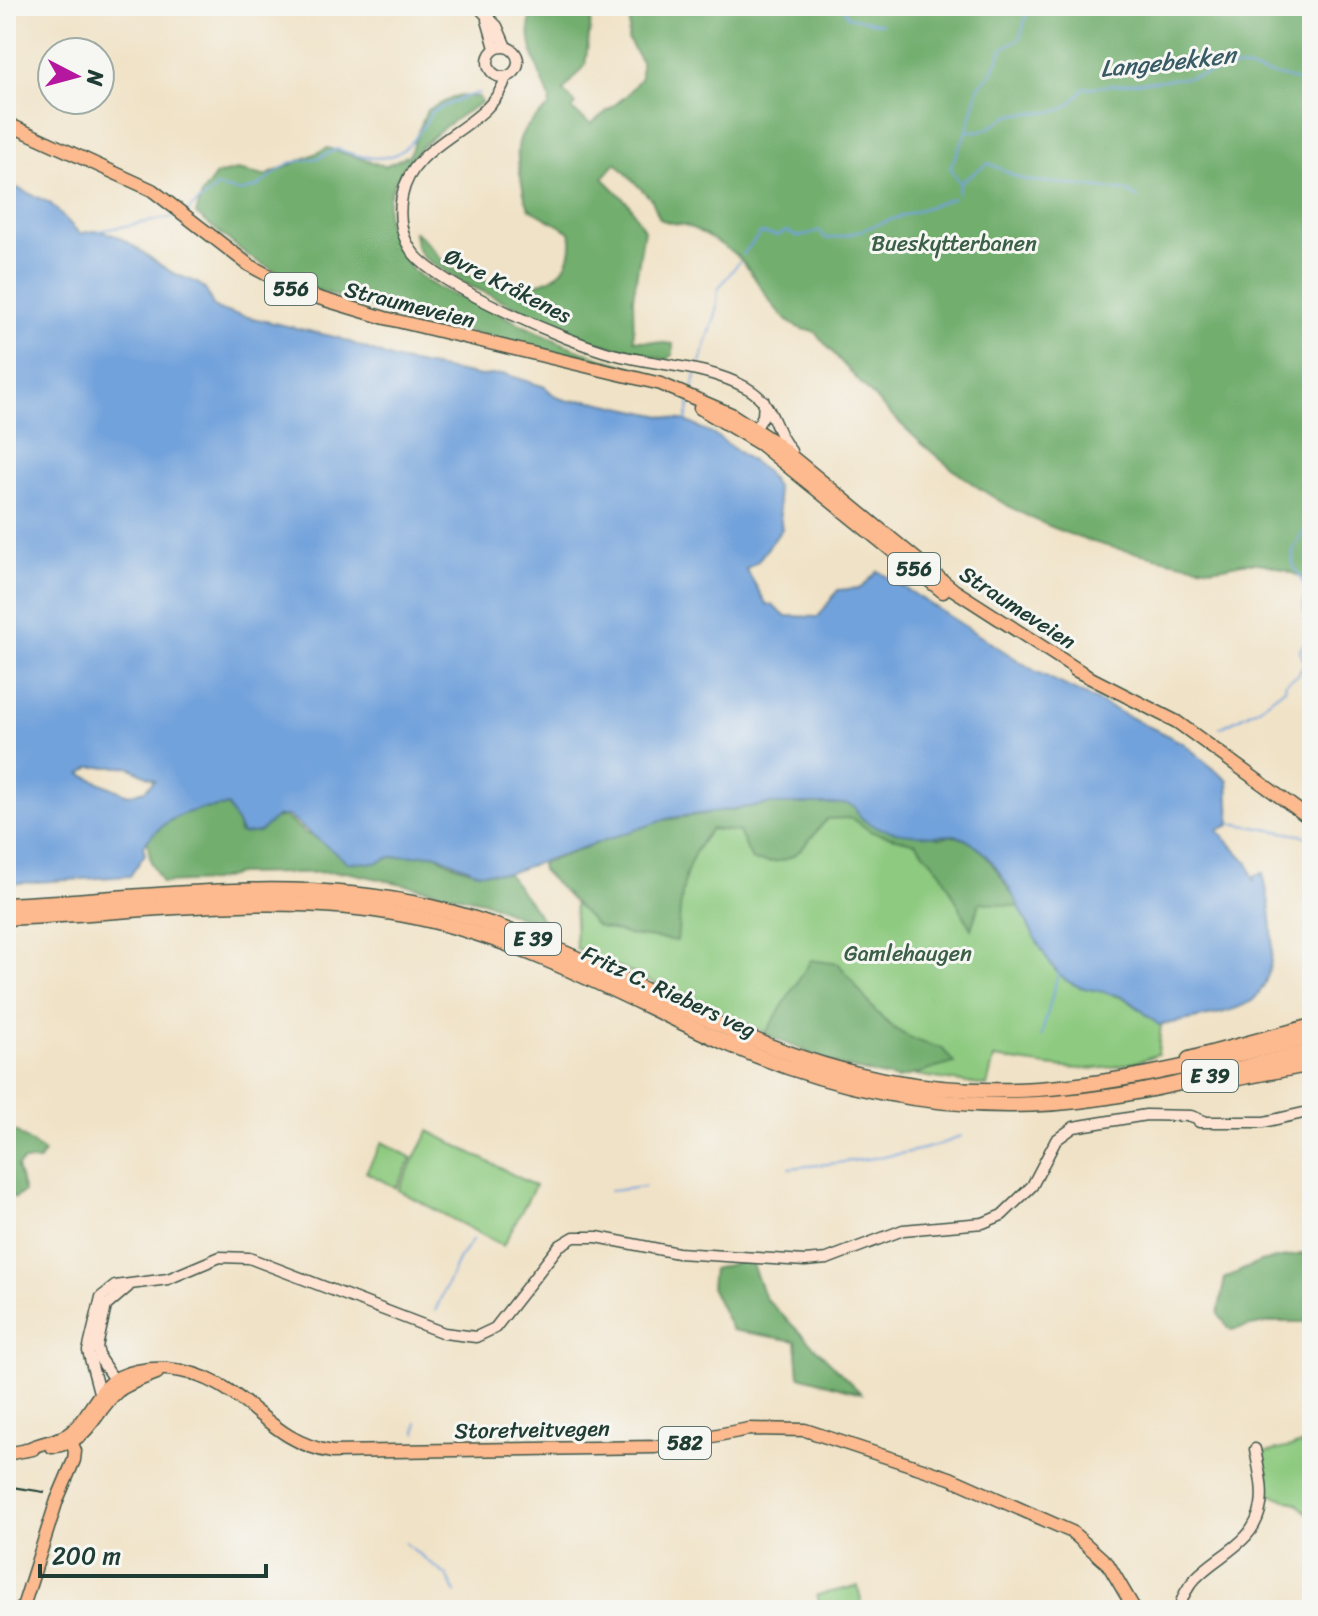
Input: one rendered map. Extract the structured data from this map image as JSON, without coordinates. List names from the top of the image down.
{
  "streets": {
    "highway": ["E 39", "Fritz C. Riebers veg"],
    "main road": [
      "Øvre Kråkenes",
      "556",
      "Straumeveien",
      "Storetveitvegen",
      "582"
    ]
  },
  "crossings": [
    ["E 39", "Fritz C. Riebers veg"]
  ],
  "water": ["Langebekken"],
  "parks": ["Bueskytterbanen", "Gamlehaugen"],
  "scale_bar": "200 m",
  "north": "right"
}
